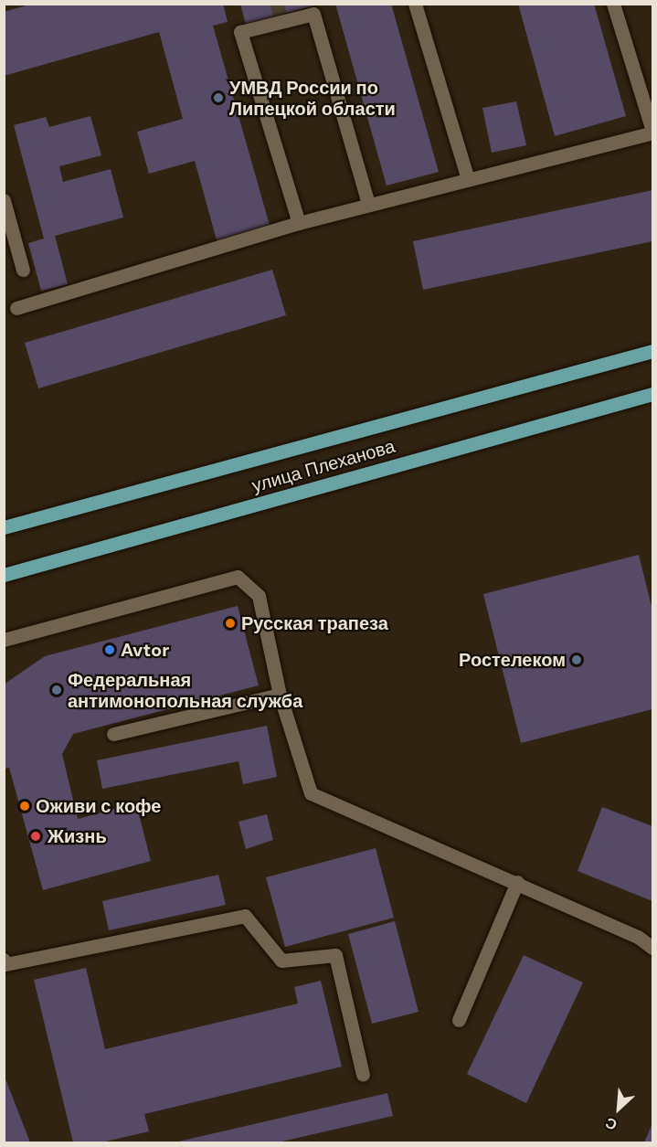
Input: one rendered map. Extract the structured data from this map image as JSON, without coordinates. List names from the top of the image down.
{
  "streets": {
    "main road": ["улица Плеханова"]
  },
  "places": [
    "УМВД России по Липецкой области",
    "Русская трапеза",
    "Avtor",
    "Ростелеком",
    "Федеральная антимонопольная служба",
    "Оживи с кофе",
    "Жизнь"
  ],
  "north": "bottom left"
}
